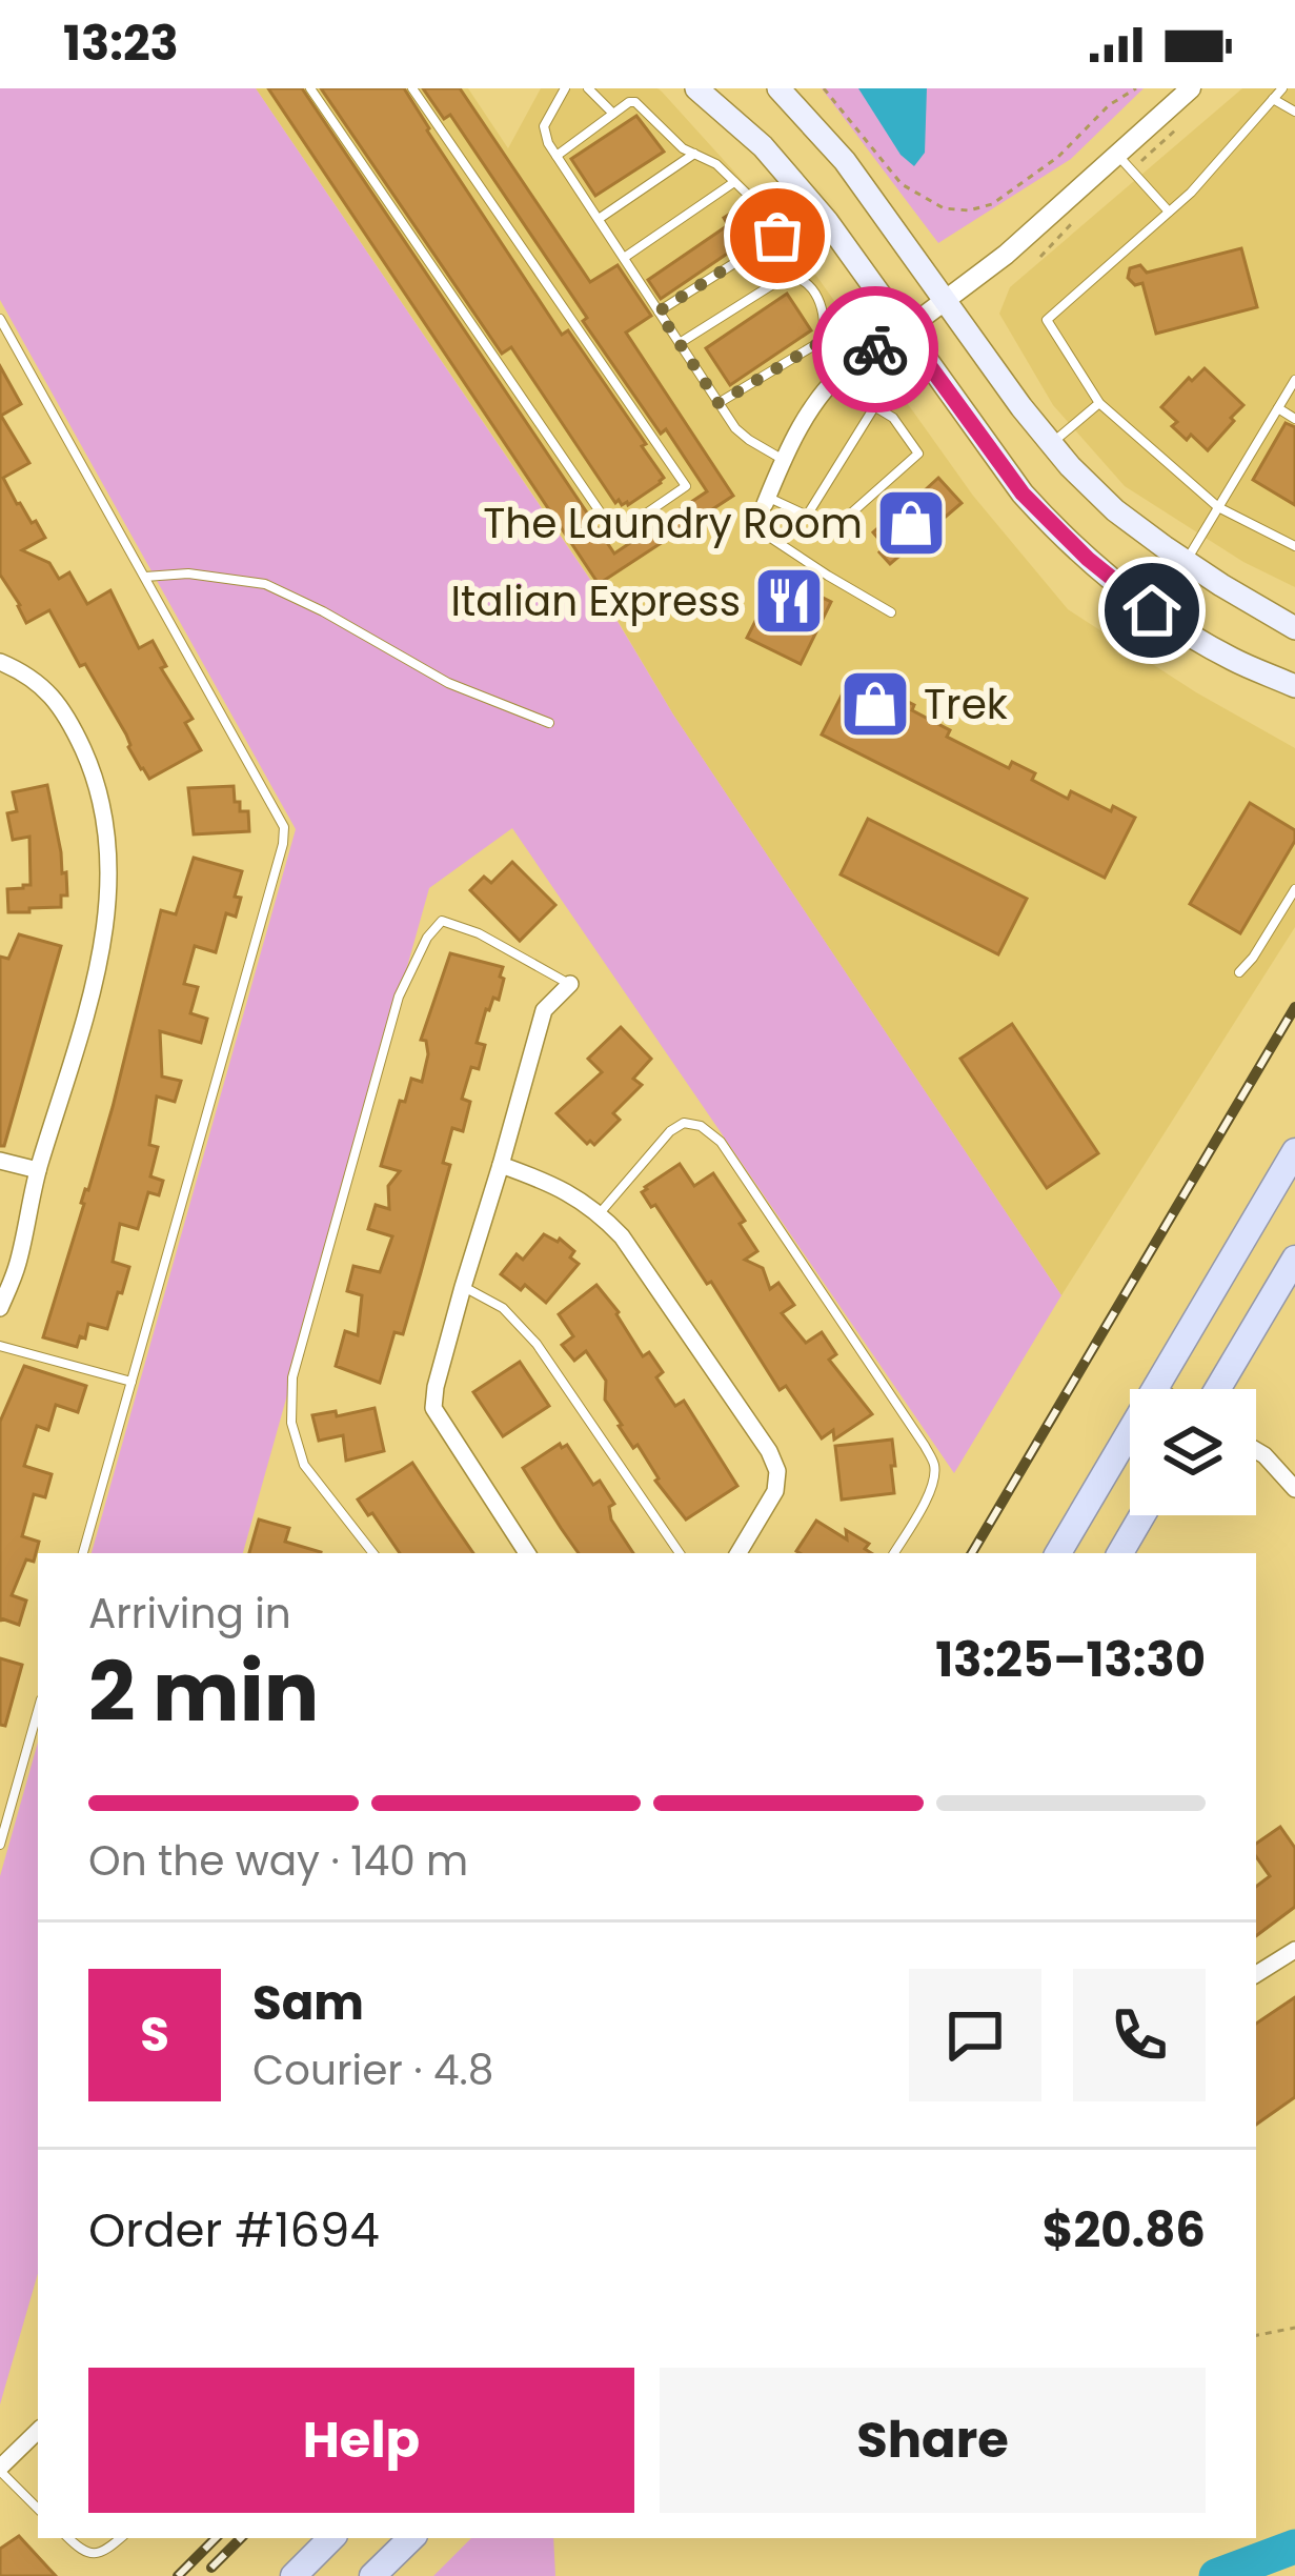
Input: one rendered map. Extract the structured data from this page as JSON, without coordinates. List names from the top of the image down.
{
  "places": {
    "shop": ["The Laundry Room", "Trek"],
    "restaurant": ["Italian Express"]
  },
  "page": {
    "status": "13:23",
    "heading": ["2 min", "Arriving in", "13:25–13:30"],
    "panel": [
      "Sam",
      "Courier · 4.8",
      "Order #1694",
      "$20.86"
    ],
    "bar": "On the way · 140 m",
    "round": "S",
    "buttons": ["Help", "Share"]
  }
}
